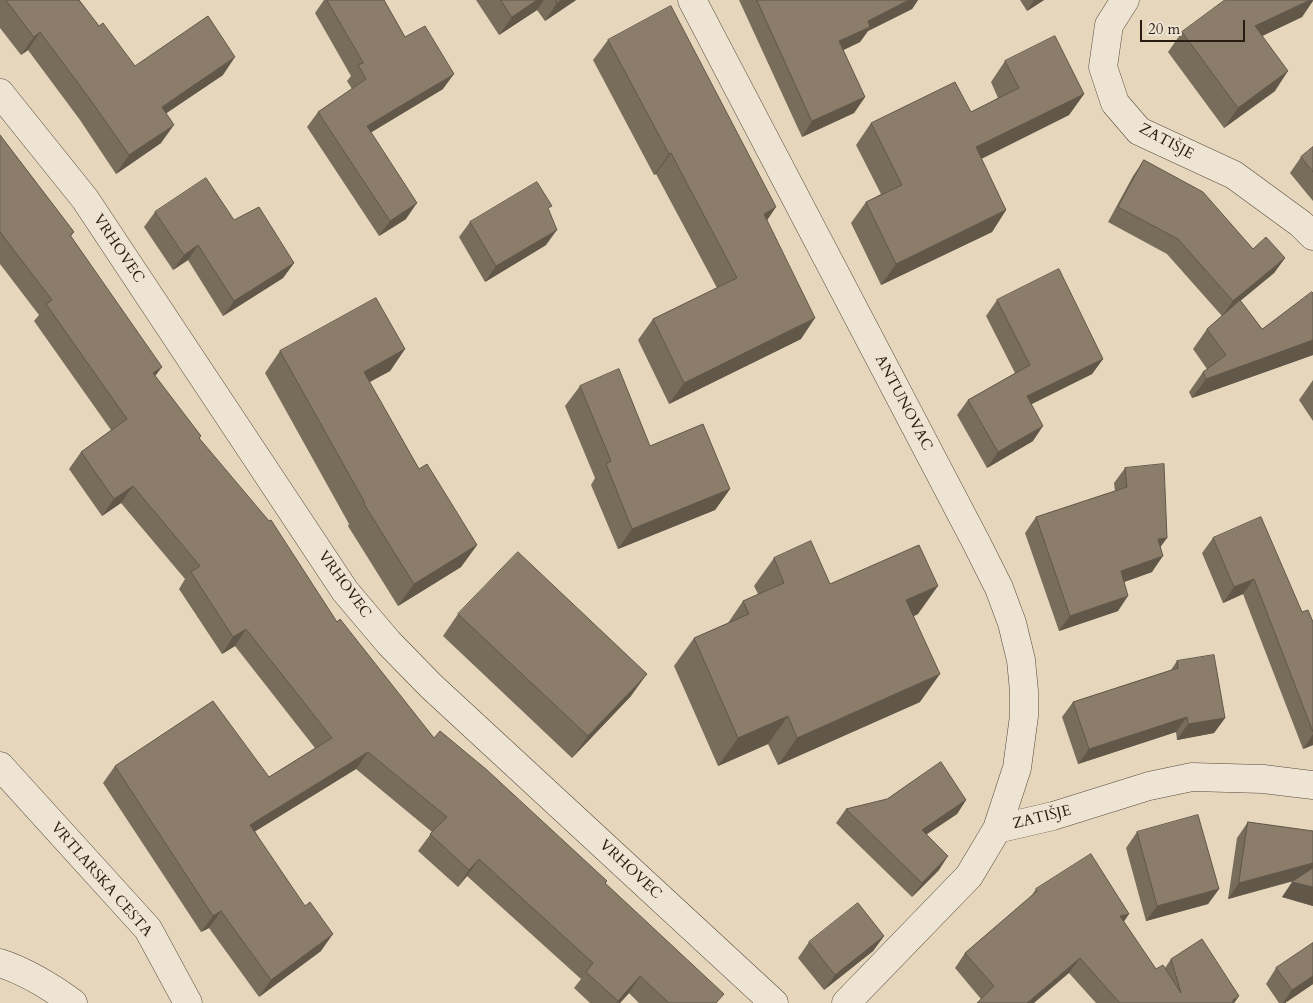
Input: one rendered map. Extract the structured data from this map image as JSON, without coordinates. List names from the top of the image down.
{
  "streets": {
    "street": [
      "ZATIŠJE",
      "VRHOVEC",
      "ANTUNOVAC",
      "VRTLARSKA CESTA"
    ]
  },
  "crossings": [
    ["ZATIŠJE", "ANTUNOVAC"]
  ],
  "scale_bar": "20 m"
}
